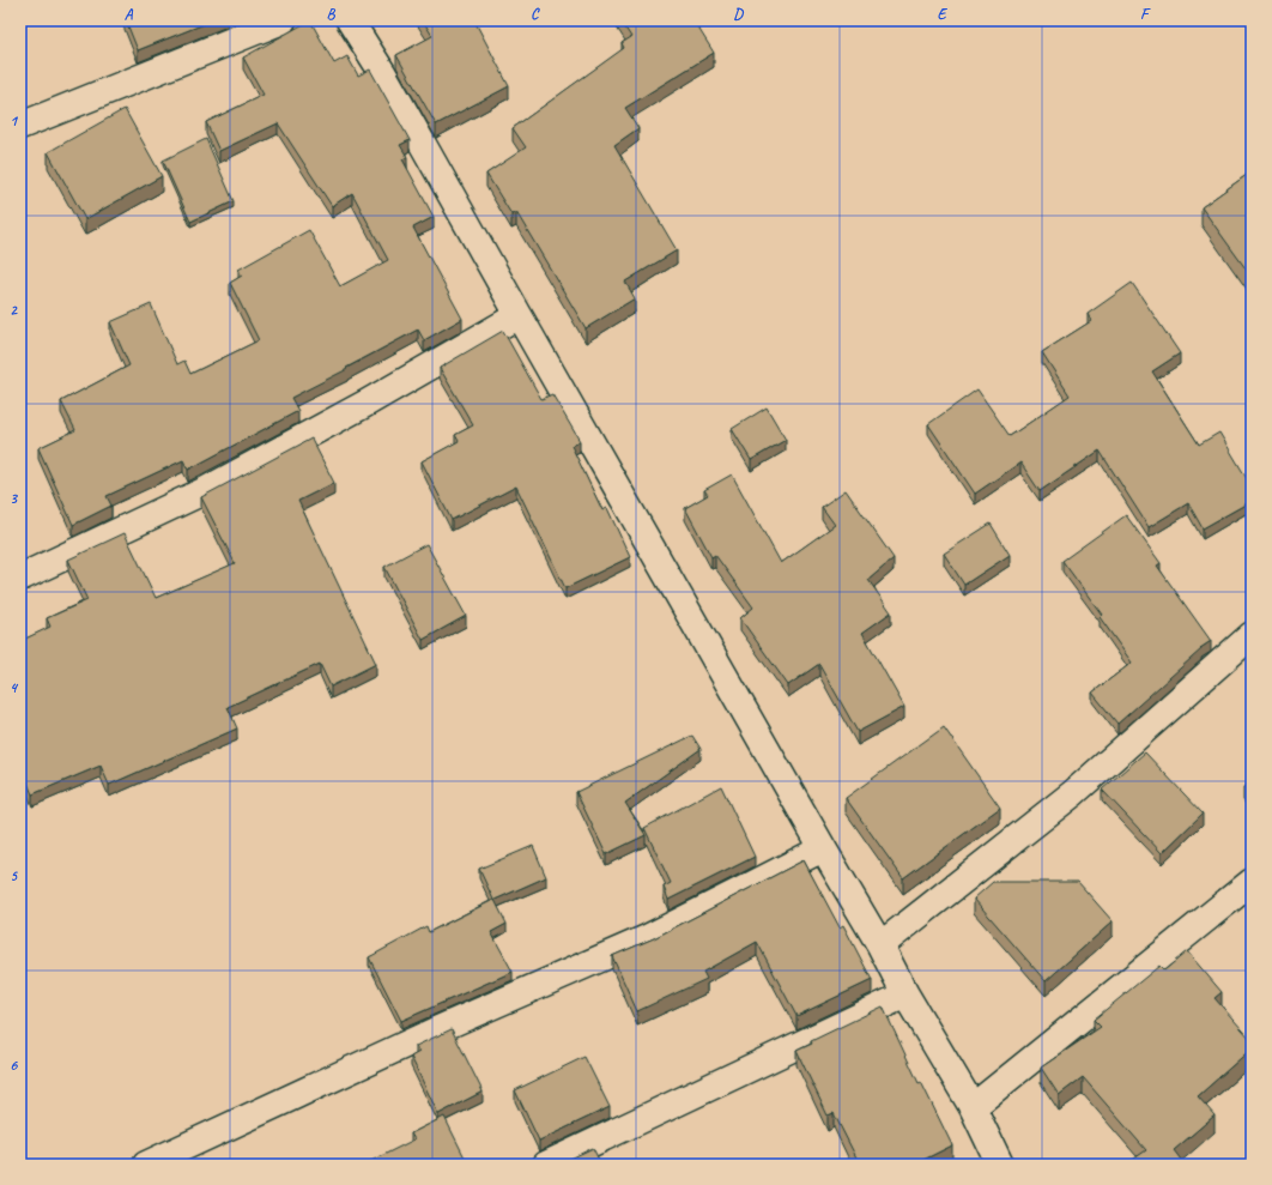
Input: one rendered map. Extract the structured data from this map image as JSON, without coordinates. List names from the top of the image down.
{
  "grid": {
    "columns": [
      "A",
      "B",
      "C",
      "D",
      "E",
      "F"
    ],
    "rows": [
      "1",
      "2",
      "3",
      "4",
      "5",
      "6"
    ]
  }
}
